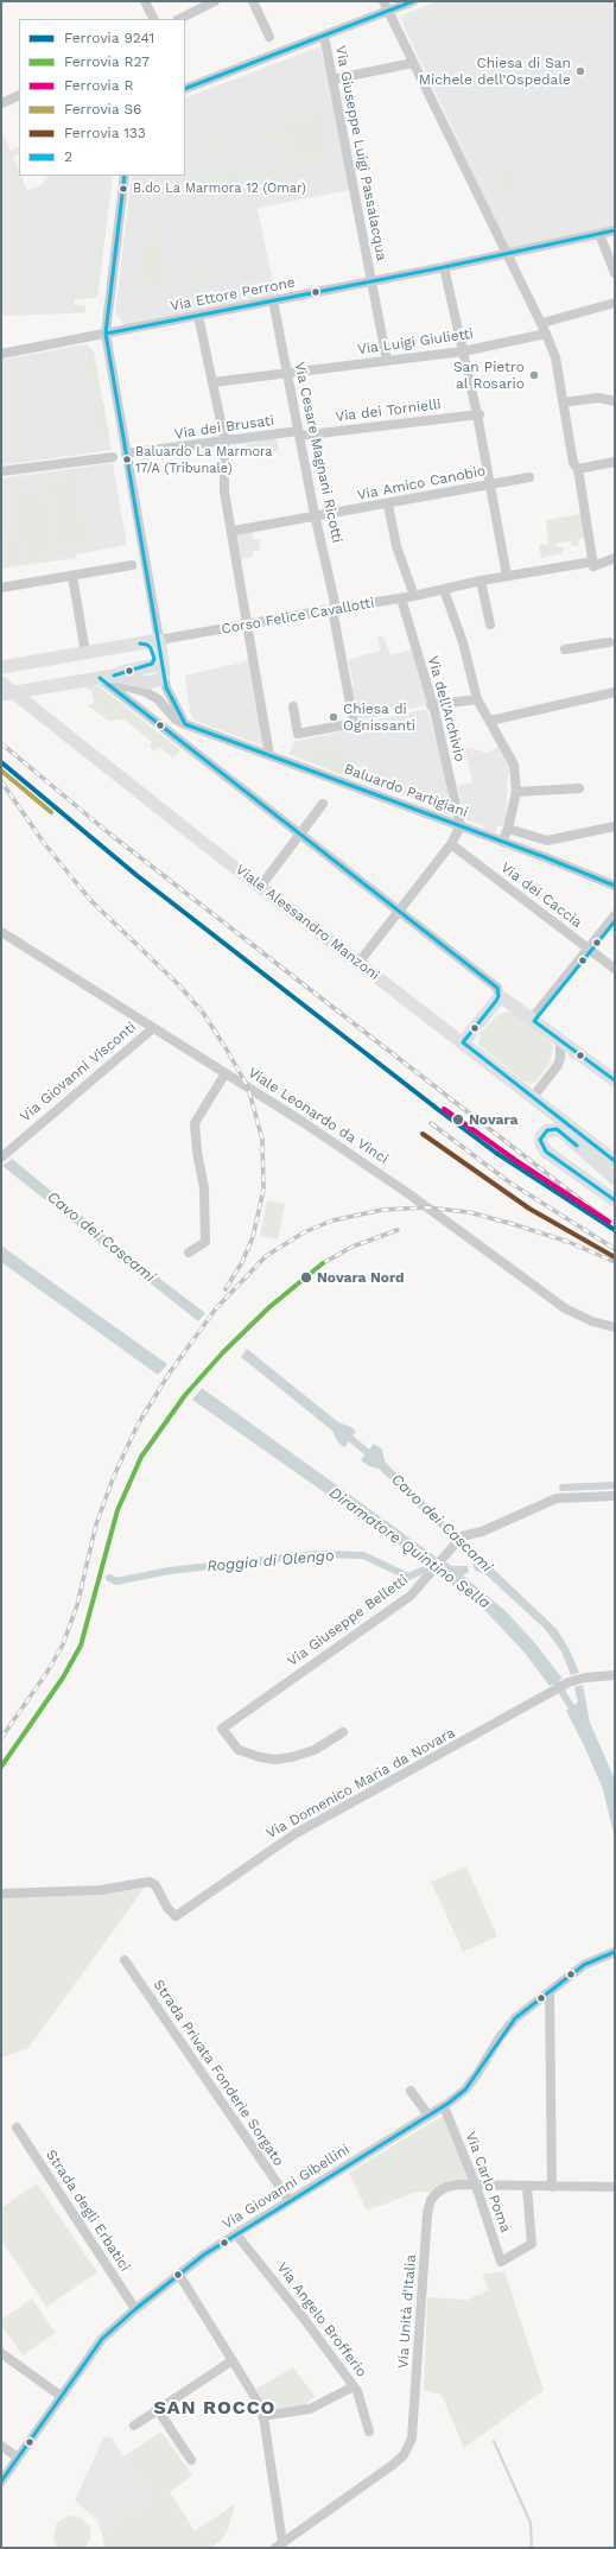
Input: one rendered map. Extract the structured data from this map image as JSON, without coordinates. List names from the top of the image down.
{
  "streets": {
    "main road": ["Corso Felice Cavallotti", "Viale Alessandro Manzoni"],
    "street": [
      "Via Giuseppe Luigi Passalacqua",
      "Via Ettore Perrone",
      "Via Luigi Giulietti",
      "Via dei Tornielli",
      "Via dei Brusati",
      "Via Cesare Magnani Ricotti",
      "Via Amico Canobio",
      "Via dell'Archivio",
      "Baluardo Partigiani",
      "Via dei Caccia",
      "Via Giovanni Visconti",
      "Viale Leonardo da Vinci",
      "Via Giuseppe Belletti",
      "Via Domenico Maria da Novara",
      "Strada Privata Fonderie Sorgato",
      "Via Carlo Poma",
      "Via Giovanni Gibellini",
      "Strada degli Erbatici",
      "Via Unità d'Italia",
      "Via Angelo Brofferio"
    ]
  },
  "crossings": [
    ["Via Giuseppe Luigi Passalacqua", "Via Ettore Perrone"],
    ["Via Giuseppe Luigi Passalacqua", "Via Luigi Giulietti"],
    ["Via Ettore Perrone", "Via Cesare Magnani Ricotti"],
    ["Via Luigi Giulietti", "Via Cesare Magnani Ricotti"],
    ["Via dei Tornielli", "Via dei Brusati"],
    ["Via dei Tornielli", "Via Cesare Magnani Ricotti"],
    ["Via dei Brusati", "Via Cesare Magnani Ricotti"],
    ["Via Cesare Magnani Ricotti", "Via Amico Canobio"],
    ["Via Cesare Magnani Ricotti", "Corso Felice Cavallotti"],
    ["Corso Felice Cavallotti", "Via dell'Archivio"],
    ["Via dell'Archivio", "Baluardo Partigiani"],
    ["Via Giovanni Visconti", "Viale Leonardo da Vinci"],
    ["Strada Privata Fonderie Sorgato", "Via Giovanni Gibellini"],
    ["Via Carlo Poma", "Via Unità d'Italia"],
    ["Via Giovanni Gibellini", "Strada degli Erbatici"],
    ["Via Giovanni Gibellini", "Via Angelo Brofferio"]
  ],
  "districts": ["SAN ROCCO"],
  "water": ["Cavo dei Cascami", "Diramatore Quintino Sella", "Roggia di Olengo"],
  "places": [
    "Chiesa di San Michele dell'Ospedale",
    "B.do La Marmora 12 (Omar)",
    "San Pietro al Rosario",
    "Baluardo La Marmora 17/A (Tribunale)",
    "Chiesa di Ognissanti",
    "Novara",
    "Novara Nord"
  ],
  "lines": [
    "transit line 2",
    "rail line 9241",
    "rail line S6",
    "rail line R",
    "rail line 133",
    "rail line R27"
  ],
  "legend": [
    "Ferrovia 9241",
    "Ferrovia R27",
    "Ferrovia R",
    "Ferrovia S6",
    "Ferrovia 133",
    "2"
  ]
}
